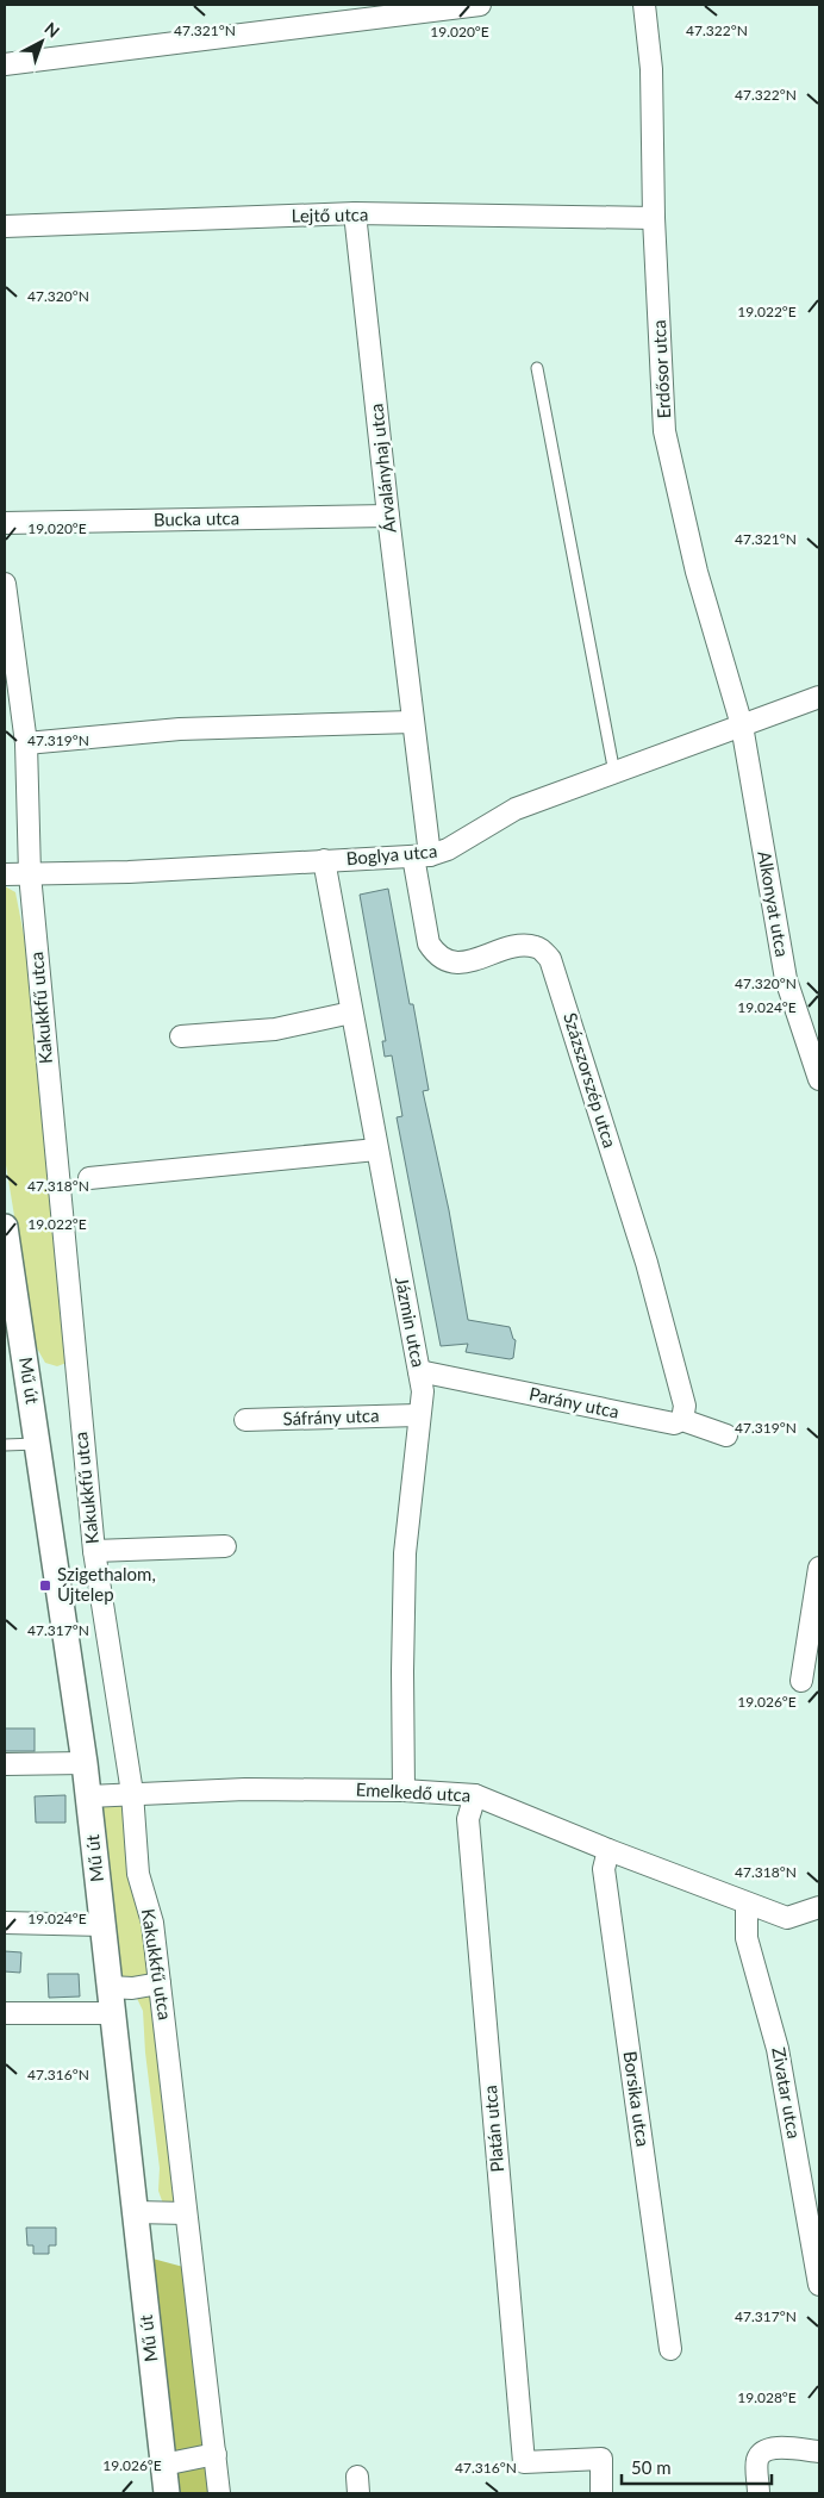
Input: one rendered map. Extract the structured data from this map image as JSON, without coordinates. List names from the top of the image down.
{
  "streets": {
    "street": [
      "Lejtő utca",
      "Erdősor utca",
      "Árvalányhaj utca",
      "Bucka utca",
      "Boglya utca",
      "Alkonyat utca",
      "Kakukkfű utca",
      "Százszorszép utca",
      "Jázmin utca",
      "Mű út",
      "Parány utca",
      "Sáfrány utca",
      "Emelkedő utca",
      "Zivatar utca",
      "Borsika utca",
      "Platán utca"
    ]
  },
  "crossings": [
    ["Lejtő utca", "Erdősor utca"],
    ["Lejtő utca", "Árvalányhaj utca"],
    ["Erdősor utca", "Boglya utca"],
    ["Erdősor utca", "Alkonyat utca"],
    ["Árvalányhaj utca", "Bucka utca"],
    ["Árvalányhaj utca", "Boglya utca"],
    ["Árvalányhaj utca", "Százszorszép utca"],
    ["Boglya utca", "Alkonyat utca"],
    ["Boglya utca", "Kakukkfű utca"],
    ["Boglya utca", "Százszorszép utca"],
    ["Boglya utca", "Jázmin utca"],
    ["Kakukkfű utca", "Emelkedő utca"],
    ["Százszorszép utca", "Parány utca"],
    ["Jázmin utca", "Parány utca"],
    ["Jázmin utca", "Sáfrány utca"],
    ["Jázmin utca", "Emelkedő utca"],
    ["Mű út", "Emelkedő utca"],
    ["Emelkedő utca", "Zivatar utca"],
    ["Emelkedő utca", "Borsika utca"],
    ["Emelkedő utca", "Platán utca"]
  ],
  "places": {
    "transit": ["Szigethalom, Újtelep"]
  },
  "scale_bar": "50 m",
  "north": "top right",
  "coordinates": [
    "47.321°N",
    "47.322°N",
    "19.020°E",
    "47.320°N",
    "19.022°E",
    "47.319°N",
    "19.024°E",
    "47.318°N",
    "47.317°N",
    "19.026°E",
    "47.316°N",
    "19.028°E"
  ]
}
